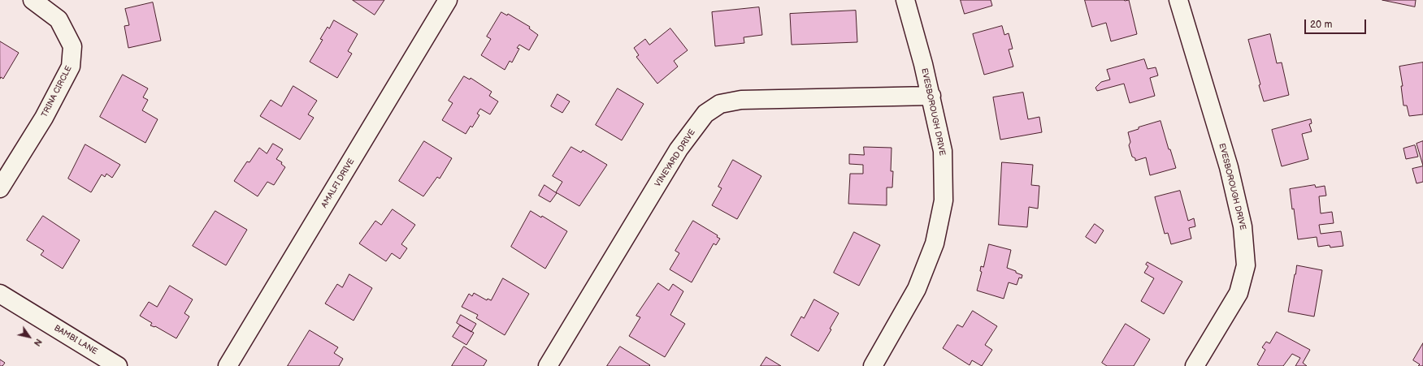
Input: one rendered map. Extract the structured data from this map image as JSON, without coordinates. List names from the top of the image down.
{
  "streets": {
    "street": [
      "TRINA CIRCLE",
      "EVESBOROUGH DRIVE",
      "VINEYARD DRIVE",
      "AMALFI DRIVE",
      "BAMBI LANE"
    ]
  },
  "crossings": [
    ["EVESBOROUGH DRIVE", "VINEYARD DRIVE"]
  ],
  "scale_bar": "20 m",
  "north": "bottom right"
}
